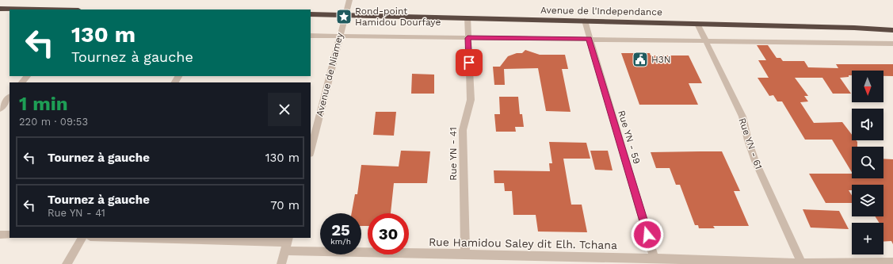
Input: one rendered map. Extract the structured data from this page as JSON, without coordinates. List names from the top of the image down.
{
  "streets": {
    "highway": ["Avenue de l'Independance"],
    "street": [
      "Avenue de Niamey",
      "Rue YN - 59",
      "Rue YN - 61",
      "Rue YN - 41",
      "Rue Hamidou Saley dit Elh. Tchana"
    ]
  },
  "crossings": [
    ["Avenue de l'Independance", "Avenue de Niamey"],
    ["Avenue de l'Independance", "Rue YN - 59"],
    ["Avenue de l'Independance", "Rue YN - 61"],
    ["Avenue de l'Independance", "Rue YN - 41"],
    ["Rue YN - 59", "Rue Hamidou Saley dit Elh. Tchana"],
    ["Rue YN - 61", "Rue Hamidou Saley dit Elh. Tchana"],
    ["Rue YN - 41", "Rue Hamidou Saley dit Elh. Tchana"]
  ],
  "places": {
    "place": ["Rond-point Hamidou Dourfaye"],
    "public building": ["H3N"]
  },
  "north": "bottom",
  "page": {
    "turn": ["130 m", "Tournez à gauche"],
    "map_buttons": "+",
    "heading": ["1 min", "220 m · 09:53"],
    "list": [
      {
        "name": "Tournez à gauche",
        "value": "130 m"
      },
      {
        "name": "Tournez à gauche",
        "note": "Rue YN - 41",
        "value": "70 m"
      }
    ],
    "speed": "25 km/h",
    "limit": "30"
  }
}
